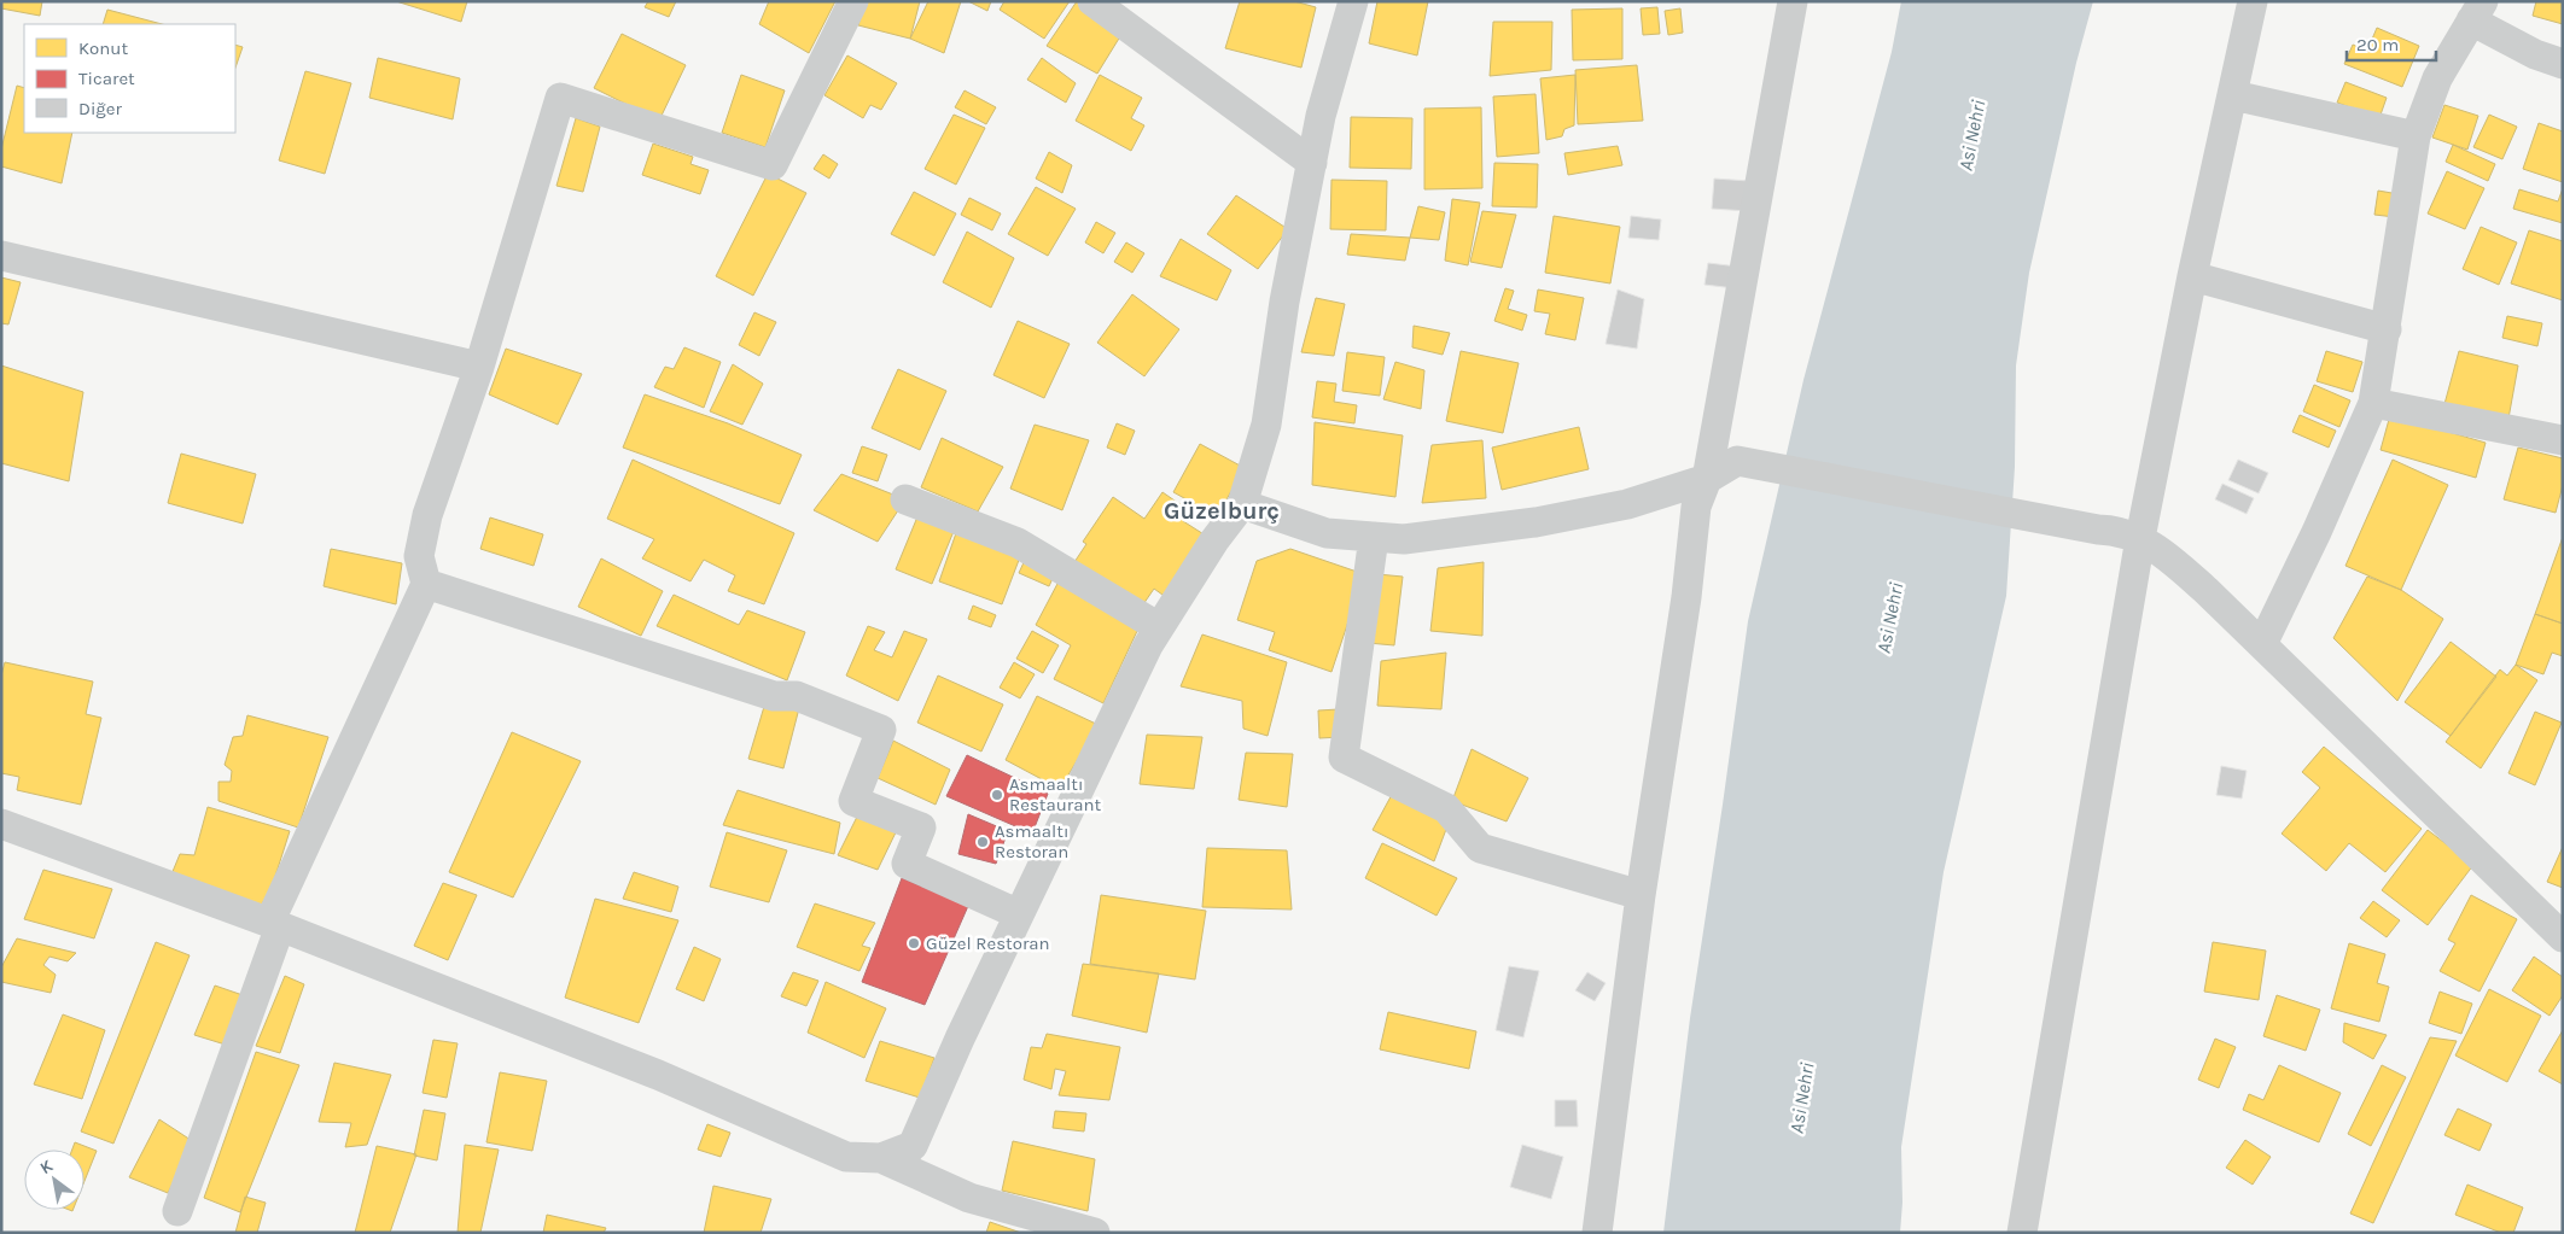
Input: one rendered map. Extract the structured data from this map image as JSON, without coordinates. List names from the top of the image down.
{
  "districts": ["Güzelburç"],
  "water": ["Asi Nehri"],
  "places": ["Asmaaltı Restaurant", "Asmaaltı Restoran", "Güzel Restoran"],
  "legend": ["Konut", "Ticaret", "Diğer"],
  "scale_bar": "20 m",
  "north": "top left"
}
